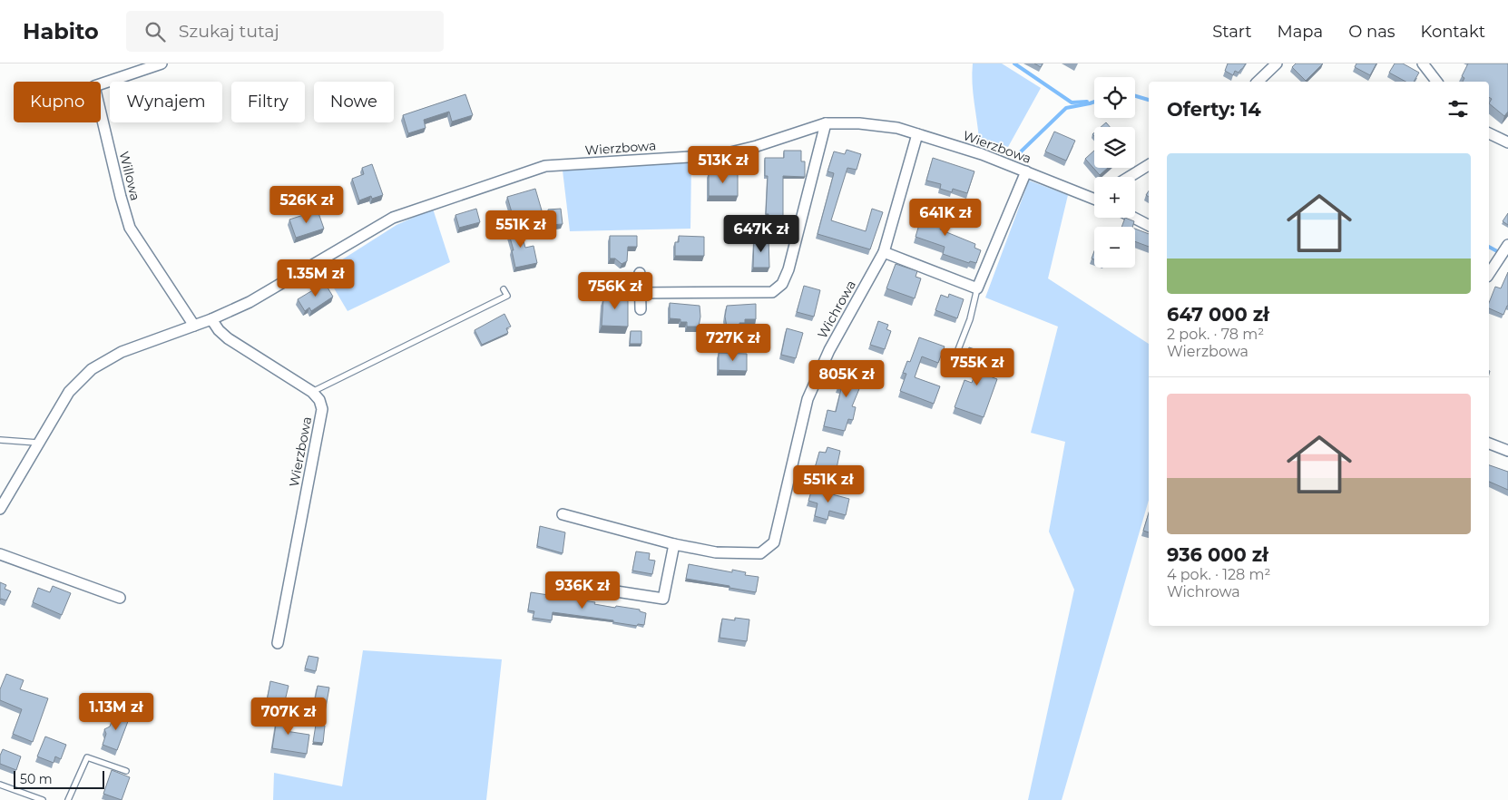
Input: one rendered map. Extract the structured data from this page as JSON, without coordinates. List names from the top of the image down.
{
  "streets": {
    "street": ["Wierzbowa", "Willowa", "Wichrowa"]
  },
  "crossings": [
    ["Wierzbowa", "Willowa"],
    ["Wierzbowa", "Wichrowa"]
  ],
  "scale_bar": "50 m",
  "page": {
    "header": "Habito",
    "search": "Szukaj tutaj",
    "nav": [
      "Start",
      "Mapa",
      "O nas",
      "Kontakt"
    ],
    "map_buttons": ["+", "−"],
    "chip": [
      "Kupno",
      "Wynajem",
      "Filtry",
      "Nowe"
    ],
    "heading": "Oferty: 14",
    "list": [
      {
        "name": "647 000 zł",
        "note": "2 pok. · 78 m² · Wierzbowa"
      },
      {
        "name": "936 000 zł",
        "note": "4 pok. · 128 m² · Wichrowa"
      }
    ],
    "price": [
      "513K zł",
      "526K zł",
      "641K zł",
      "551K zł",
      "647K zł",
      "1.35M zł",
      "756K zł",
      "727K zł",
      "755K zł",
      "805K zł",
      "551K zł",
      "936K zł",
      "1.13M zł",
      "707K zł"
    ],
    "scale": "50 m"
  }
}
